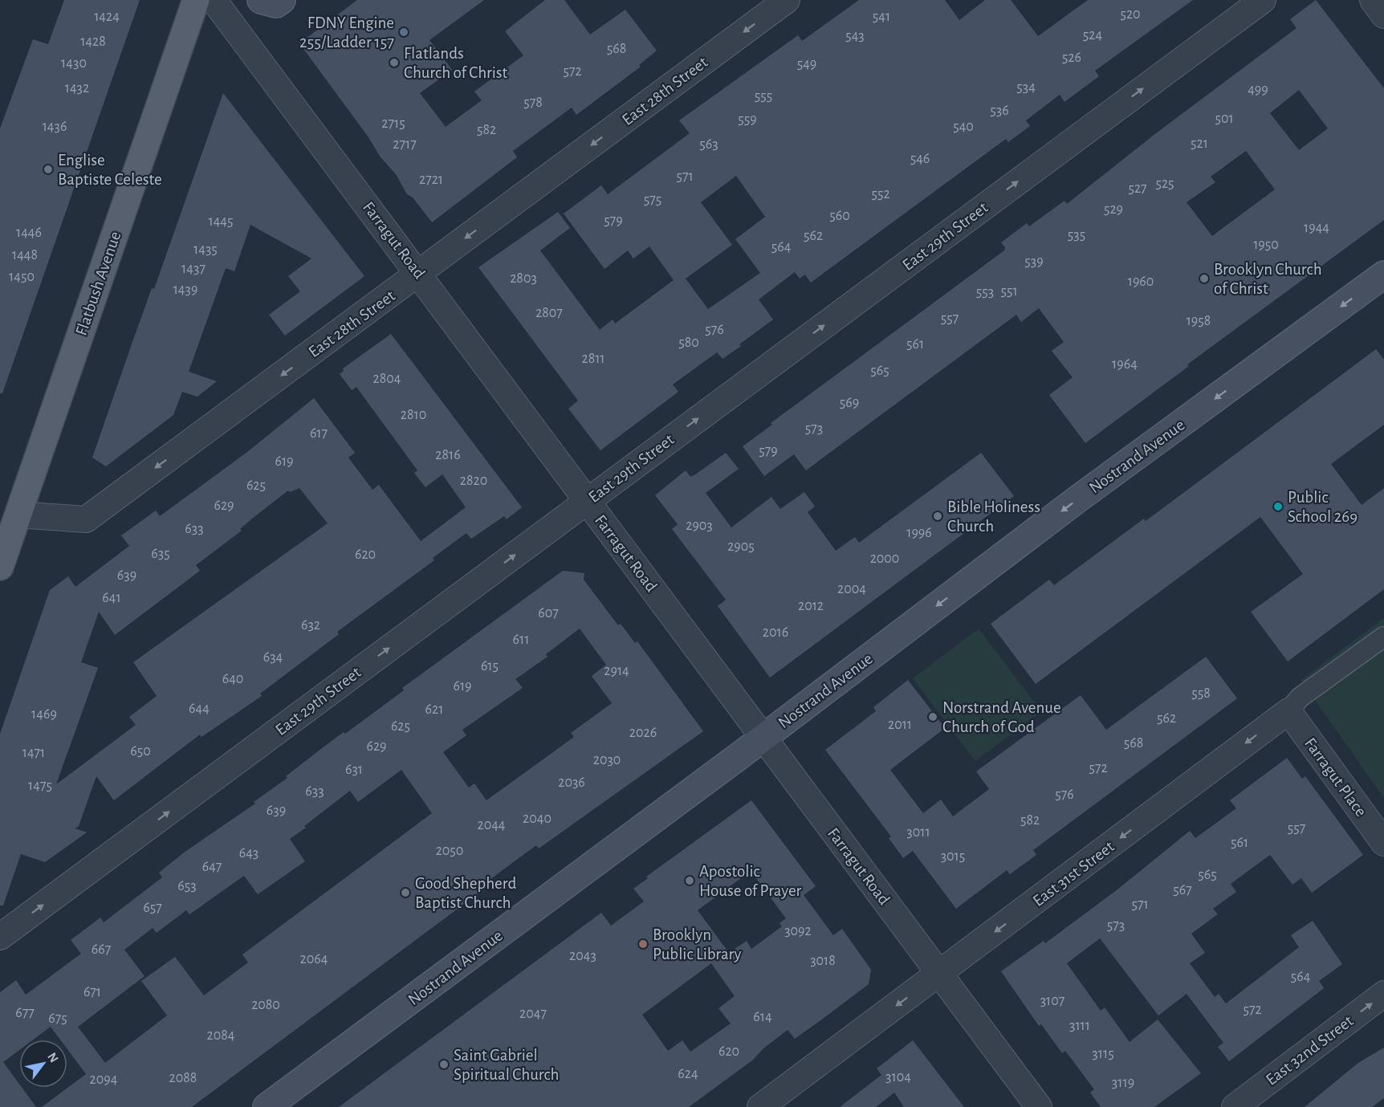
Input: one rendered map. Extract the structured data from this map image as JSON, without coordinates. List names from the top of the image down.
{
  "streets": {
    "main road": ["Flatbush Avenue", "Nostrand Avenue"],
    "street": [
      "East 28th Street",
      "East 29th Street",
      "Farragut Road",
      "Farragut Place",
      "East 31st Street",
      "East 32nd Street"
    ]
  },
  "crossings": [
    ["East 28th Street", "Farragut Road"],
    ["East 28th Street", "Flatbush Avenue"],
    ["East 29th Street", "Farragut Road"],
    ["Farragut Road", "Nostrand Avenue"],
    ["Farragut Road", "East 31st Street"],
    ["Farragut Place", "East 31st Street"]
  ],
  "one_way": [
    "East 28th Street",
    "East 29th Street",
    "Nostrand Avenue",
    "East 31st Street",
    "East 32nd Street"
  ],
  "places": [
    "FDNY Engine 255/Ladder 157",
    "Flatlands Church of Christ",
    "Englise Baptiste Celeste",
    "Brooklyn Church of Christ",
    "Public School 269",
    "Bible Holiness Church",
    "Norstrand Avenue Church of God",
    "Apostolic House of Prayer",
    "Good Shepherd Baptist Church",
    "Brooklyn Public Library",
    "Saint Gabriel Spiritual Church"
  ],
  "house_numbers": [
    "520",
    "1424",
    "541",
    "524",
    "543",
    "1428",
    "568",
    "526",
    "1430",
    "549",
    "572",
    "534",
    "1432",
    "499",
    "555",
    "578",
    "536",
    "501",
    "559",
    "2715",
    "1436",
    "540",
    "582",
    "521",
    "2717",
    "563",
    "546",
    "571",
    "2721",
    "525",
    "527",
    "552",
    "575",
    "529",
    "560",
    "579",
    "1445",
    "1944",
    "1446",
    "535",
    "562",
    "1950",
    "564",
    "1435",
    "1448",
    "539",
    "1437",
    "1450",
    "2803",
    "1960",
    "1439",
    "551",
    "553",
    "2807",
    "557",
    "1958",
    "576",
    "580",
    "561",
    "2811",
    "1964",
    "565",
    "2804",
    "569",
    "2810",
    "573",
    "617",
    "579",
    "2816",
    "619",
    "2820",
    "625",
    "629",
    "2903",
    "633",
    "1996",
    "2905",
    "635",
    "620",
    "2000",
    "639",
    "2004",
    "641",
    "2012",
    "607",
    "632",
    "2016",
    "611",
    "634",
    "615",
    "2914",
    "640",
    "619",
    "558",
    "644",
    "621",
    "1469",
    "562",
    "2011",
    "625",
    "2026",
    "568",
    "629",
    "650",
    "1471",
    "2030",
    "572",
    "631",
    "2036",
    "1475",
    "633",
    "576",
    "639",
    "2040",
    "582",
    "2044",
    "557",
    "3011",
    "561",
    "2050",
    "643",
    "3015",
    "647",
    "565",
    "653",
    "567",
    "571",
    "657",
    "573",
    "3092",
    "667",
    "2043",
    "2064",
    "3018",
    "564",
    "671",
    "3107",
    "2080",
    "572",
    "677",
    "2047",
    "614",
    "675",
    "3111",
    "2084",
    "620",
    "3115",
    "624",
    "3104",
    "2088",
    "2094",
    "3119"
  ],
  "north": "top right"
}
